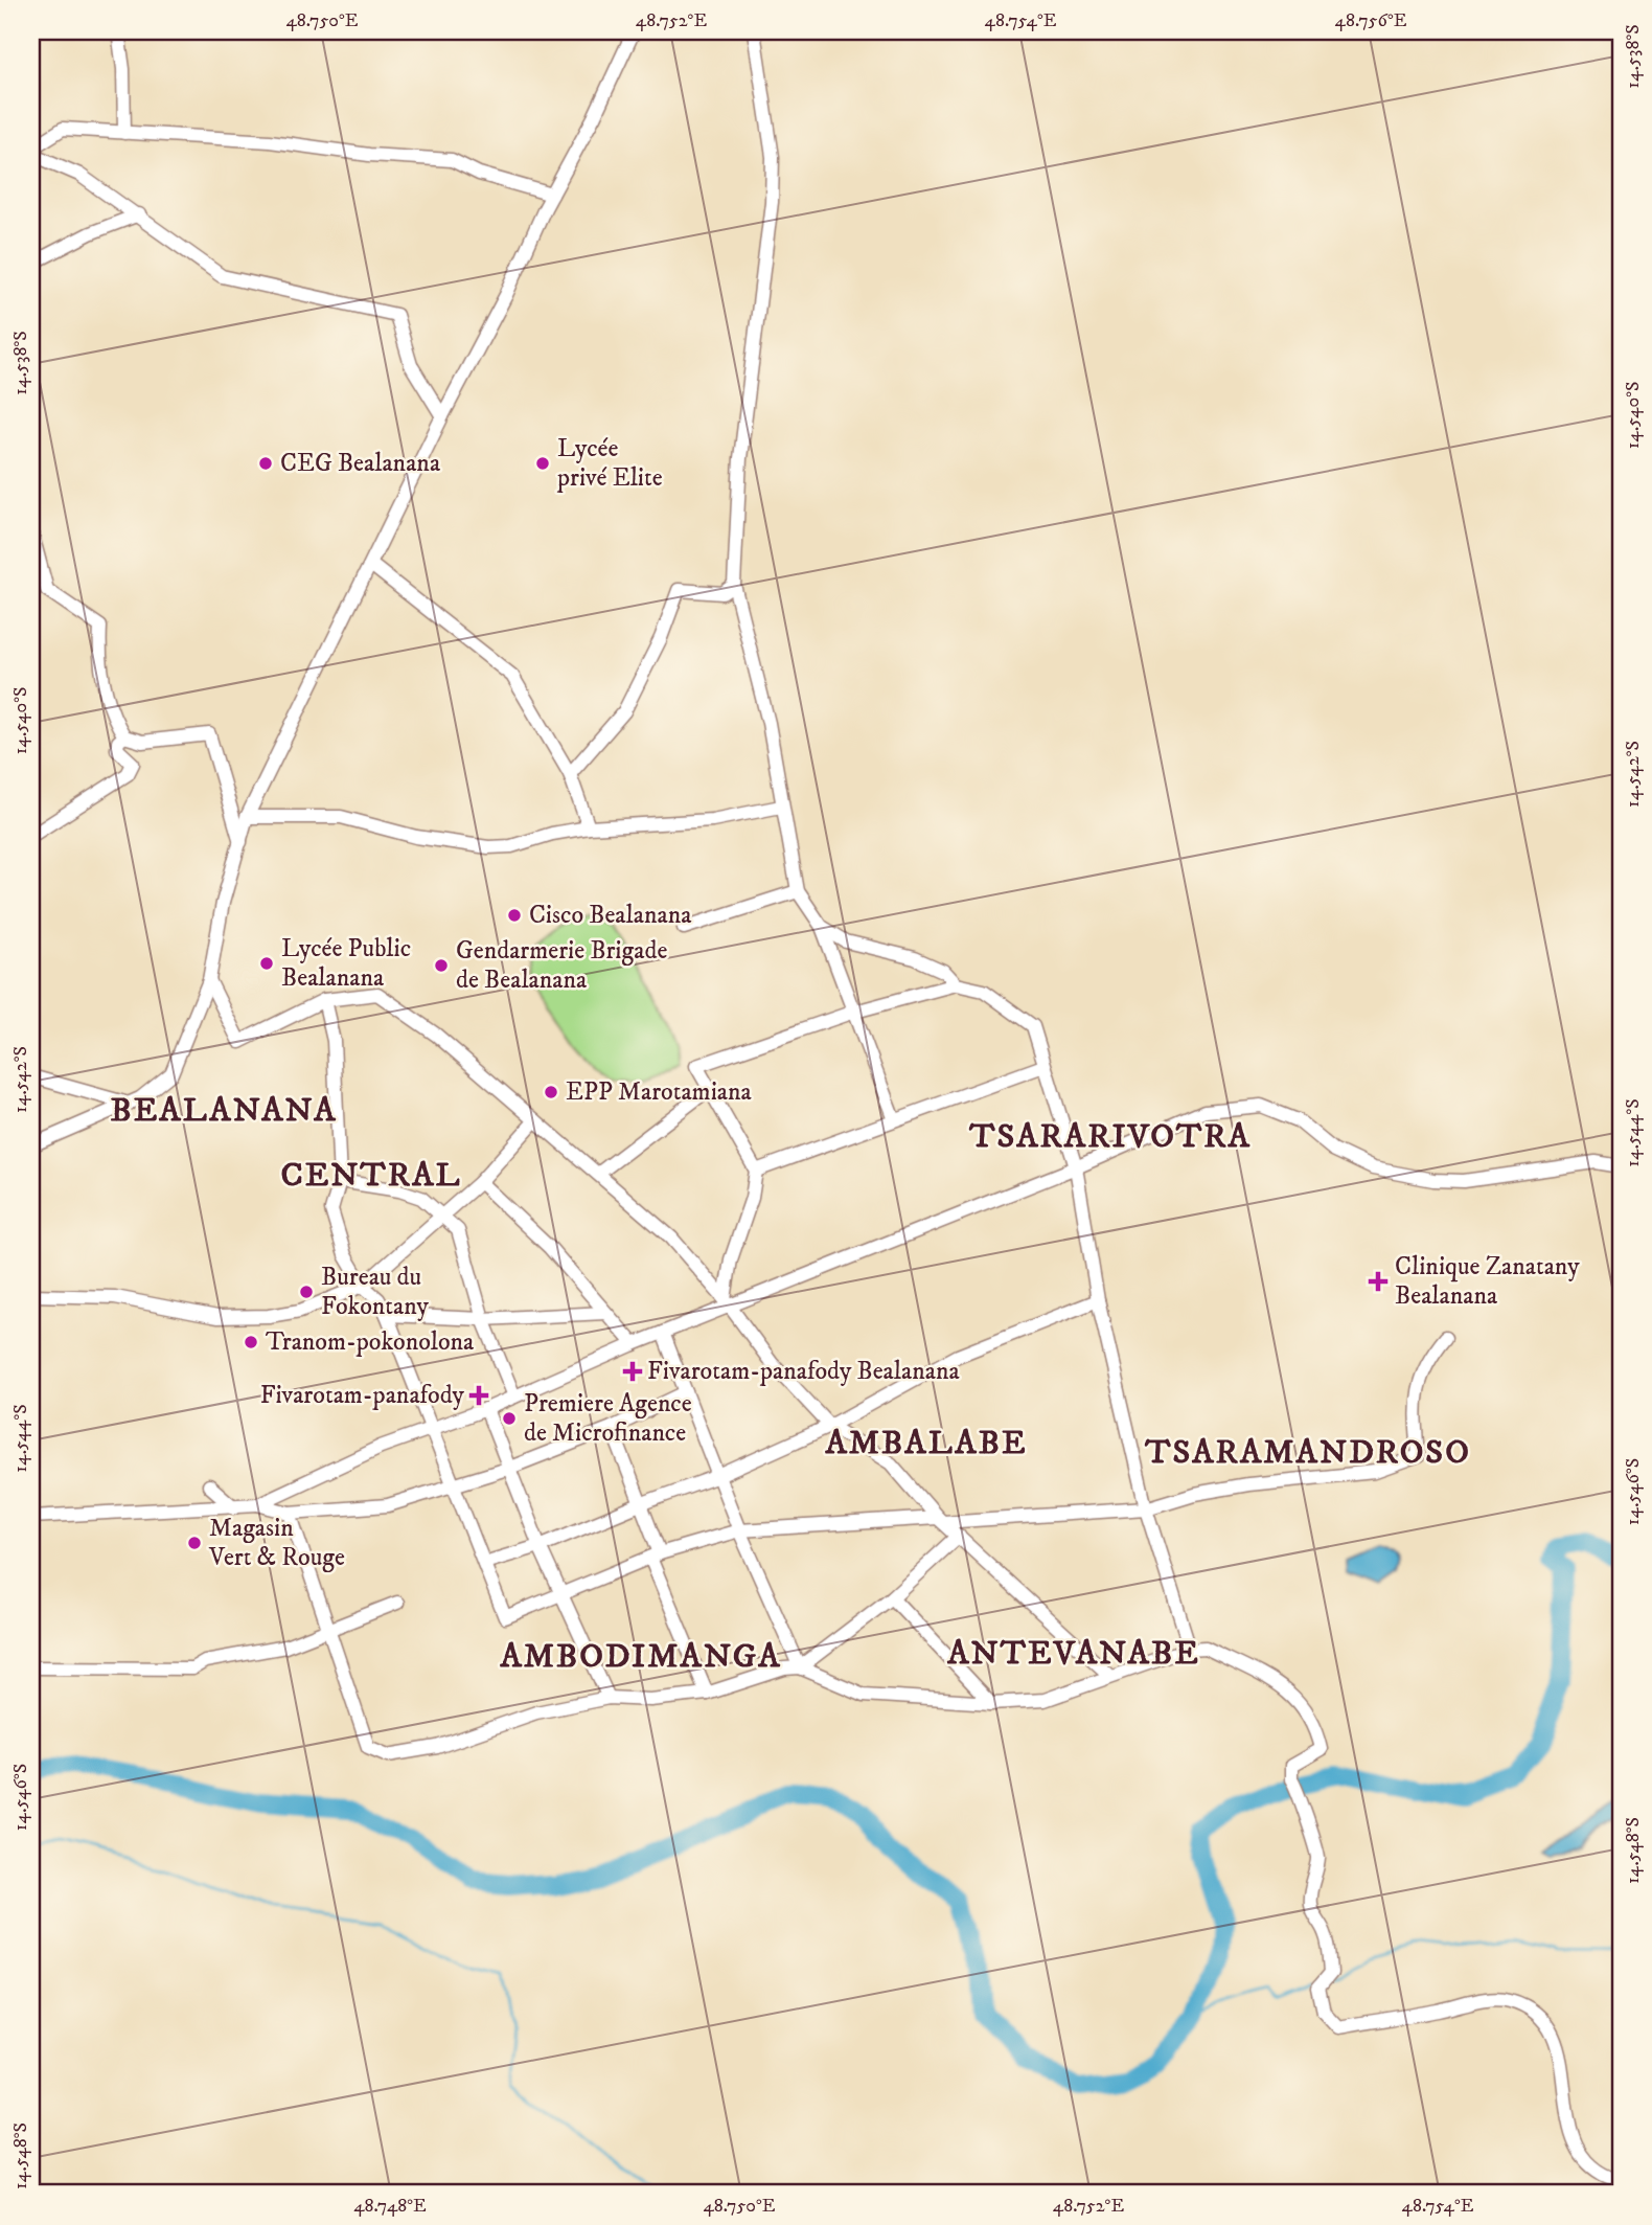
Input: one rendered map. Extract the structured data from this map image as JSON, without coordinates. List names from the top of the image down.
{
  "districts": [
    "BEALANANA",
    "TSARARIVOTRA",
    "CENTRAL",
    "AMBALABE",
    "TSARAMANDROSO",
    "ANTEVANABE",
    "AMBODIMANGA"
  ],
  "places": {
    "other": [
      "CEG Bealanana",
      "Lycée privé Elite",
      "Cisco Bealanana",
      "Lycée Public Bealanana",
      "Gendarmerie Brigade de Bealanana",
      "EPP Marotamiana",
      "Bureau du Fokontany",
      "Tranom-pokonolona",
      "Premiere Agence de Microfinance",
      "Magasin Vert & Rouge"
    ],
    "health": ["Clinique Zanatany Bealanana", "Fivarotam-panafody Bealanana", "Fivarotam-panafody"]
  },
  "coordinates": [
    "48.750°E",
    "48.752°E",
    "48.754°E",
    "48.756°E",
    "14.538°S",
    "14.540°S",
    "14.542°S",
    "14.544°S",
    "14.546°S",
    "14.548°S",
    "48.748°E"
  ]
}
